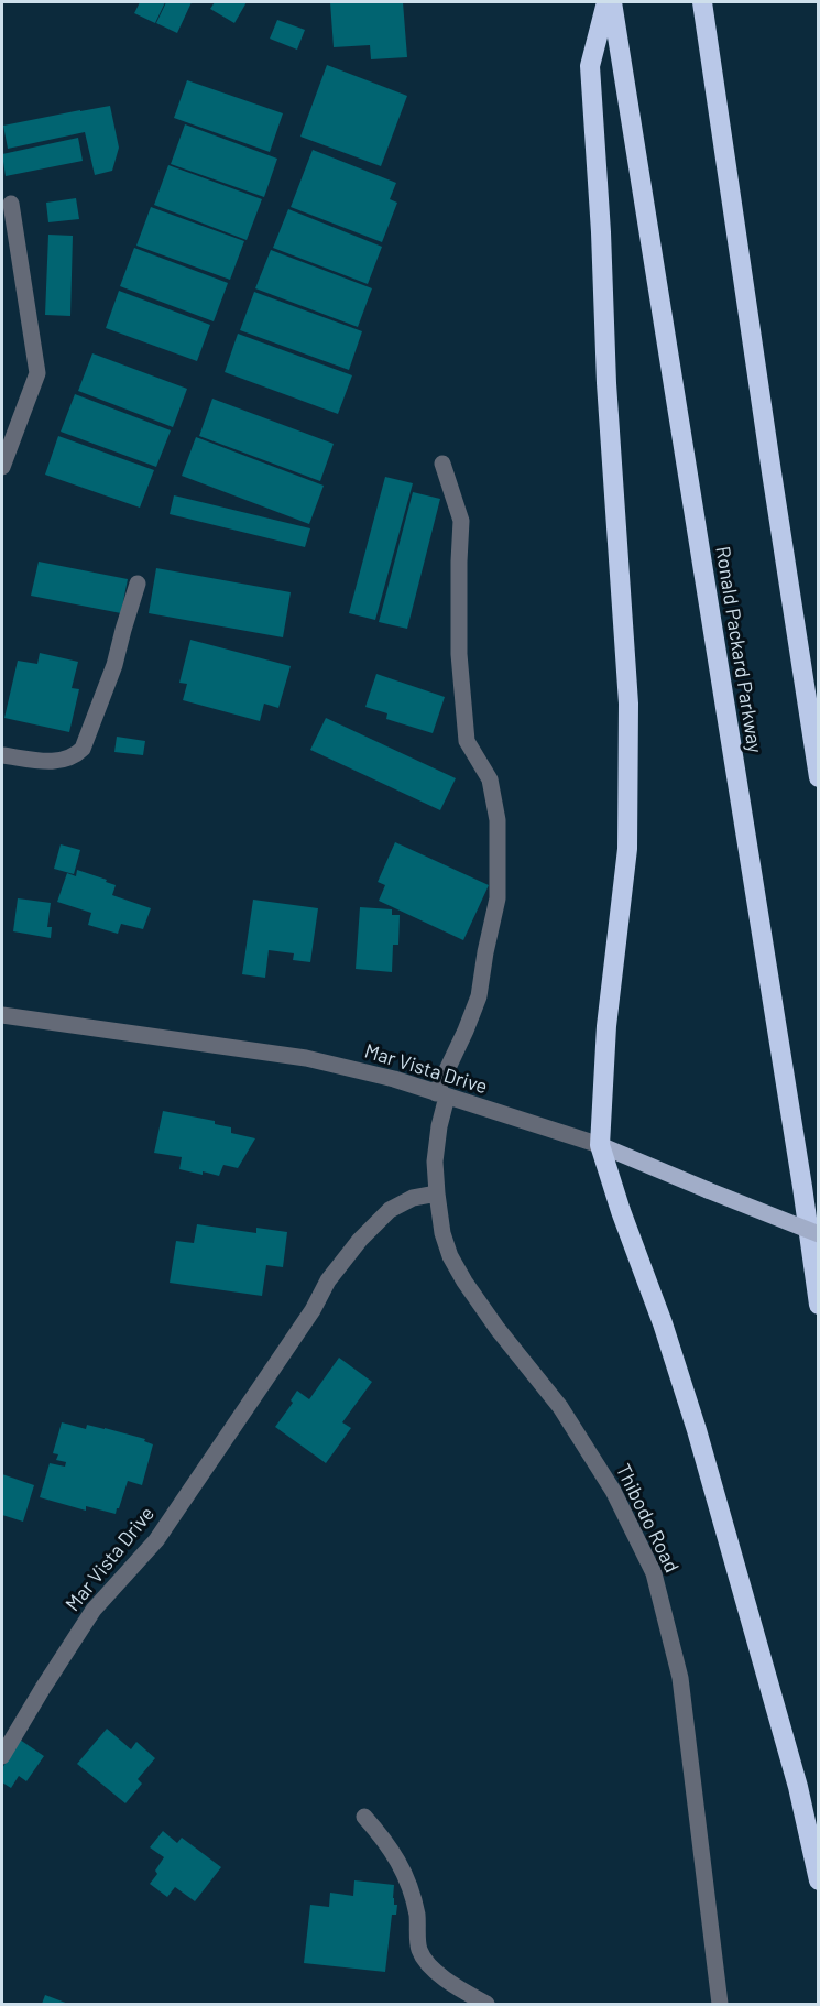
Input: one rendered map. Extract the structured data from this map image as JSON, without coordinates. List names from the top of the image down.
{
  "streets": {
    "highway": ["Ronald Packard Parkway"],
    "main road": ["Mar Vista Drive"],
    "street": ["Thibodo Road"]
  },
  "crossings": [
    ["Mar Vista Drive", "Thibodo Road"]
  ]
}
